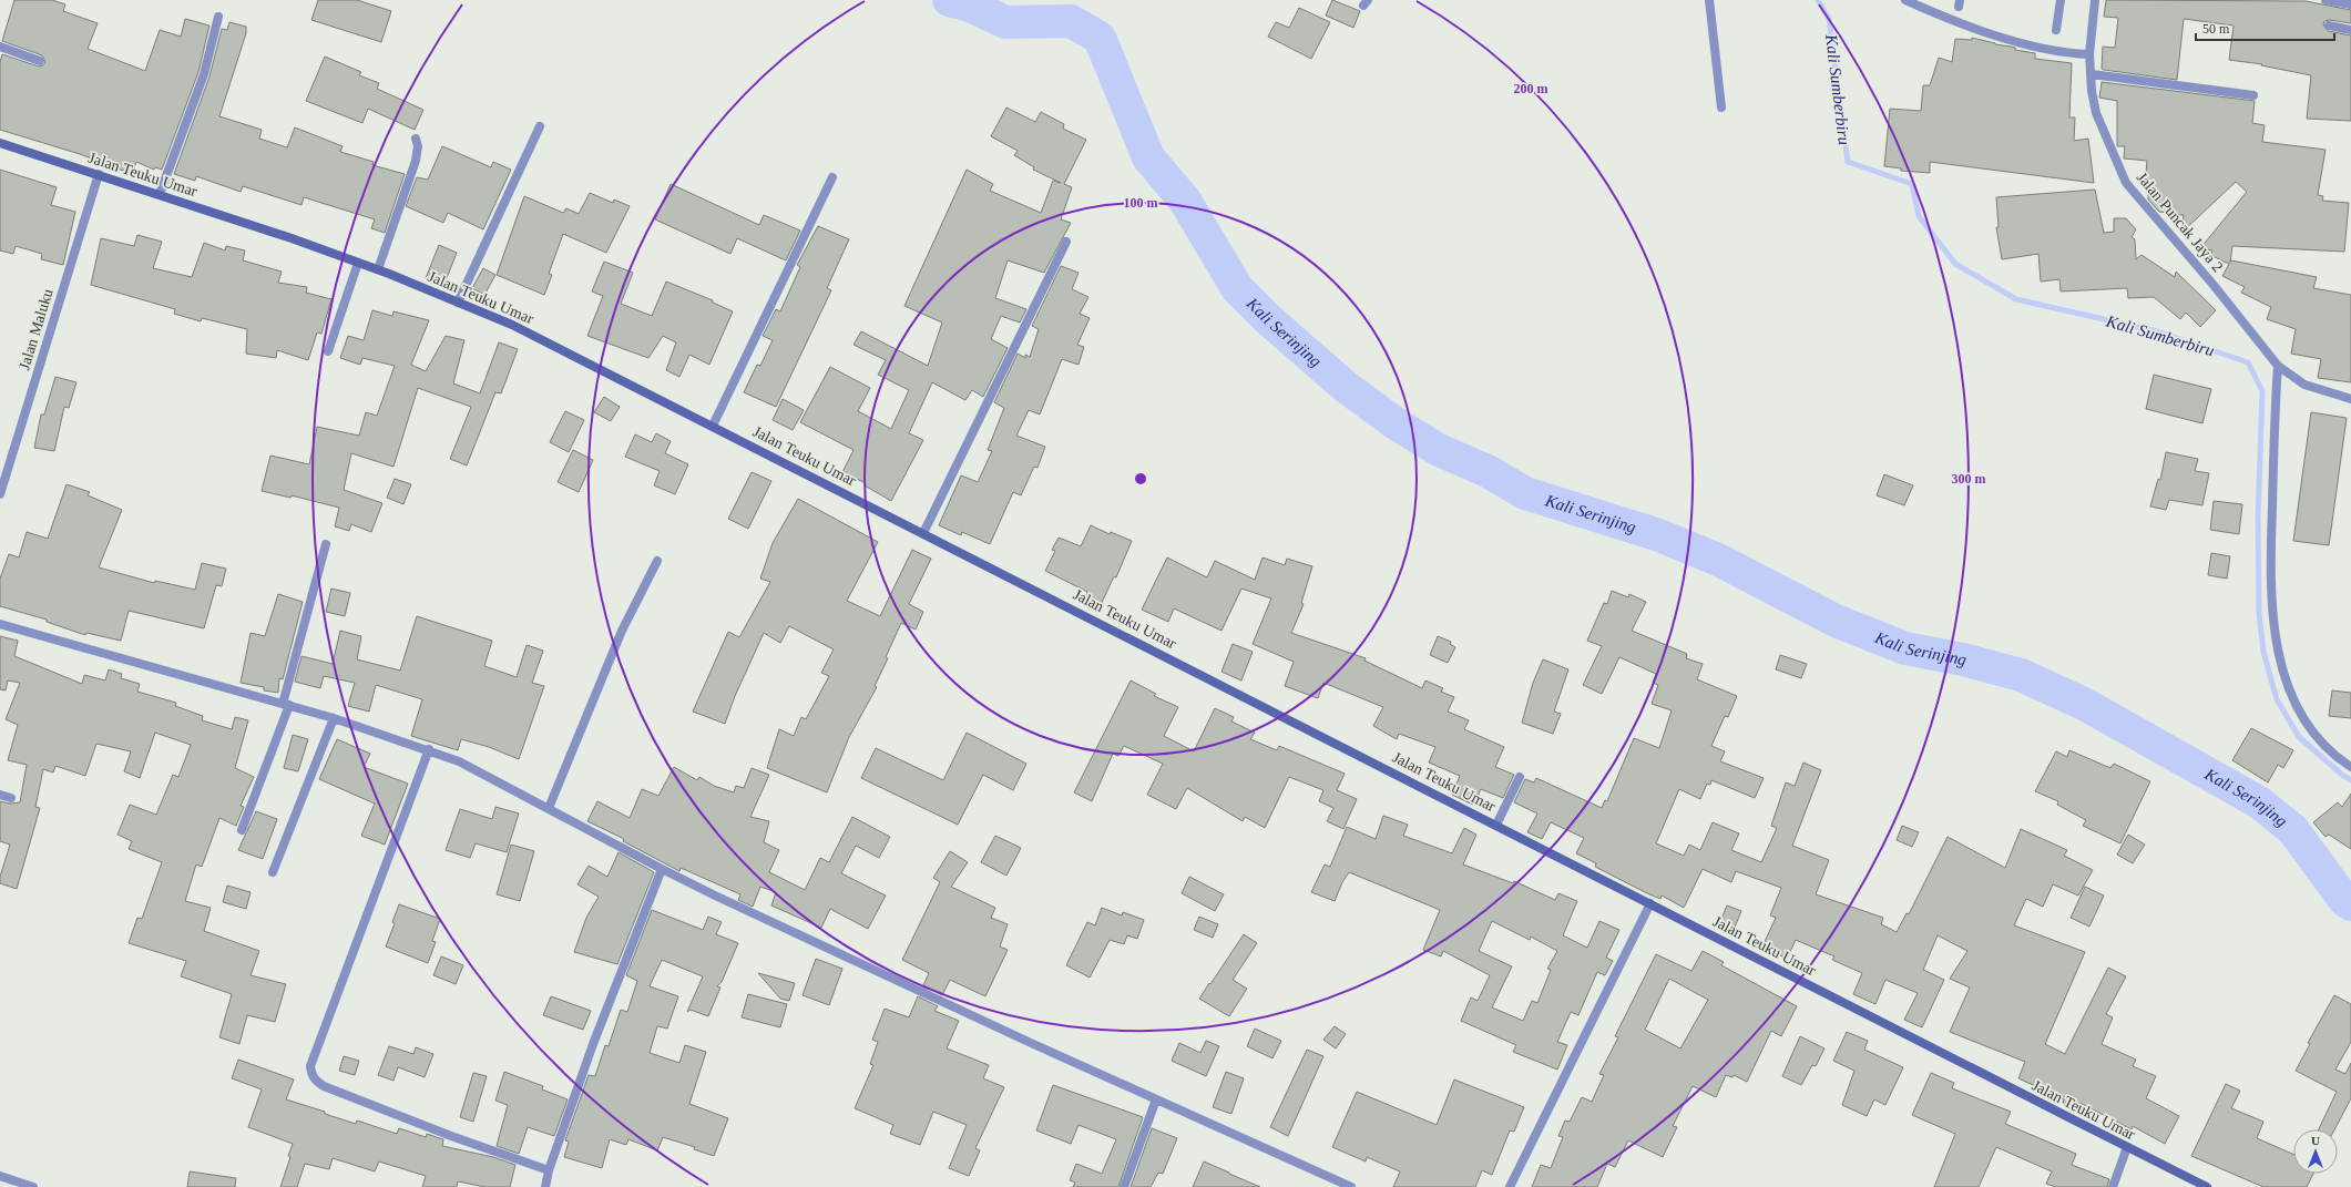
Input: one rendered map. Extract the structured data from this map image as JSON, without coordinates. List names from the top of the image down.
{
  "streets": {
    "main road": ["Jalan Teuku Umar"],
    "street": ["Jalan Puncak Jaya 2", "Jalan Maluku"]
  },
  "crossings": [
    ["Jalan Teuku Umar", "Jalan Maluku"]
  ],
  "water": ["Kali Sumberbiru", "Kali Serinjing"],
  "scale_bar": "50 m",
  "north": "top",
  "rings": ["200 m", "100 m", "300 m"]
}
